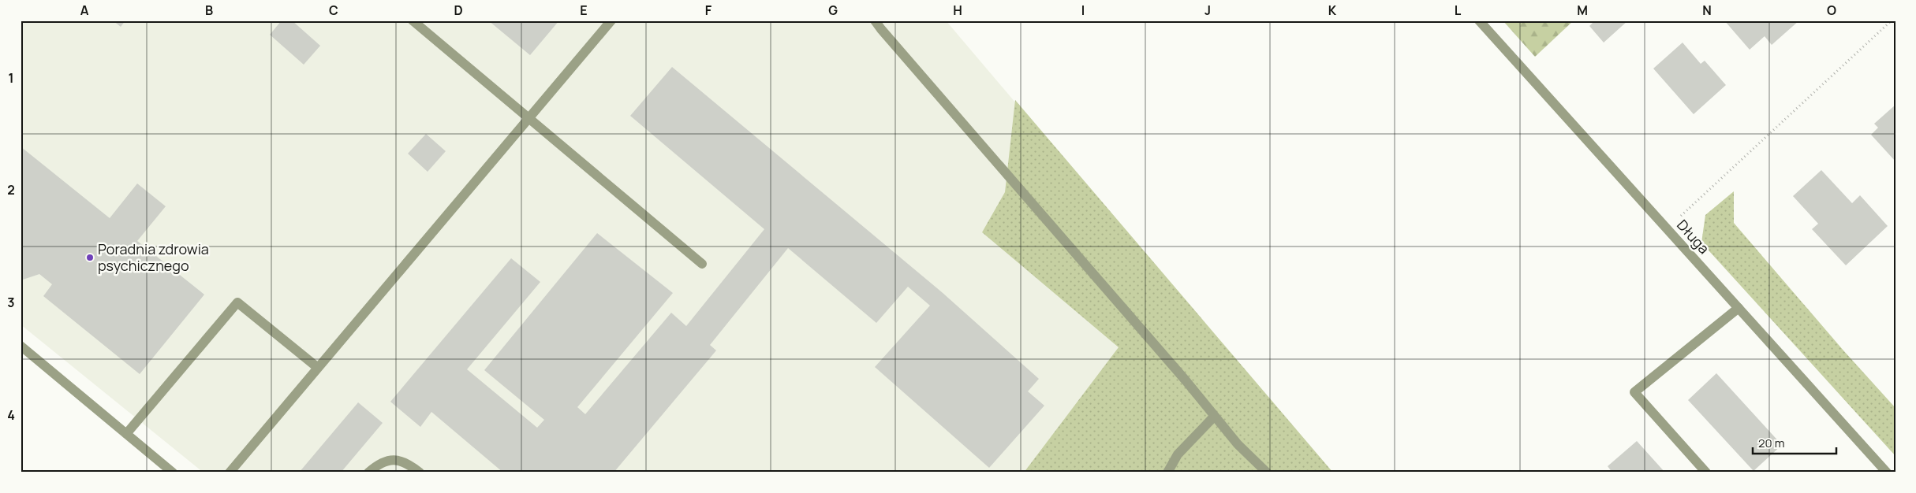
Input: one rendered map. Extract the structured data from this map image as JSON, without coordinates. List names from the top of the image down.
{
  "streets": {
    "street": ["Długa"]
  },
  "places": ["Poradnia zdrowia psychicznego"],
  "scale_bar": "20 m",
  "grid": {
    "columns": [
      "A",
      "B",
      "C",
      "D",
      "E",
      "F",
      "G",
      "H",
      "I",
      "J",
      "K",
      "L",
      "M",
      "N",
      "O"
    ],
    "rows": [
      "1",
      "2",
      "3",
      "4"
    ]
  }
}
